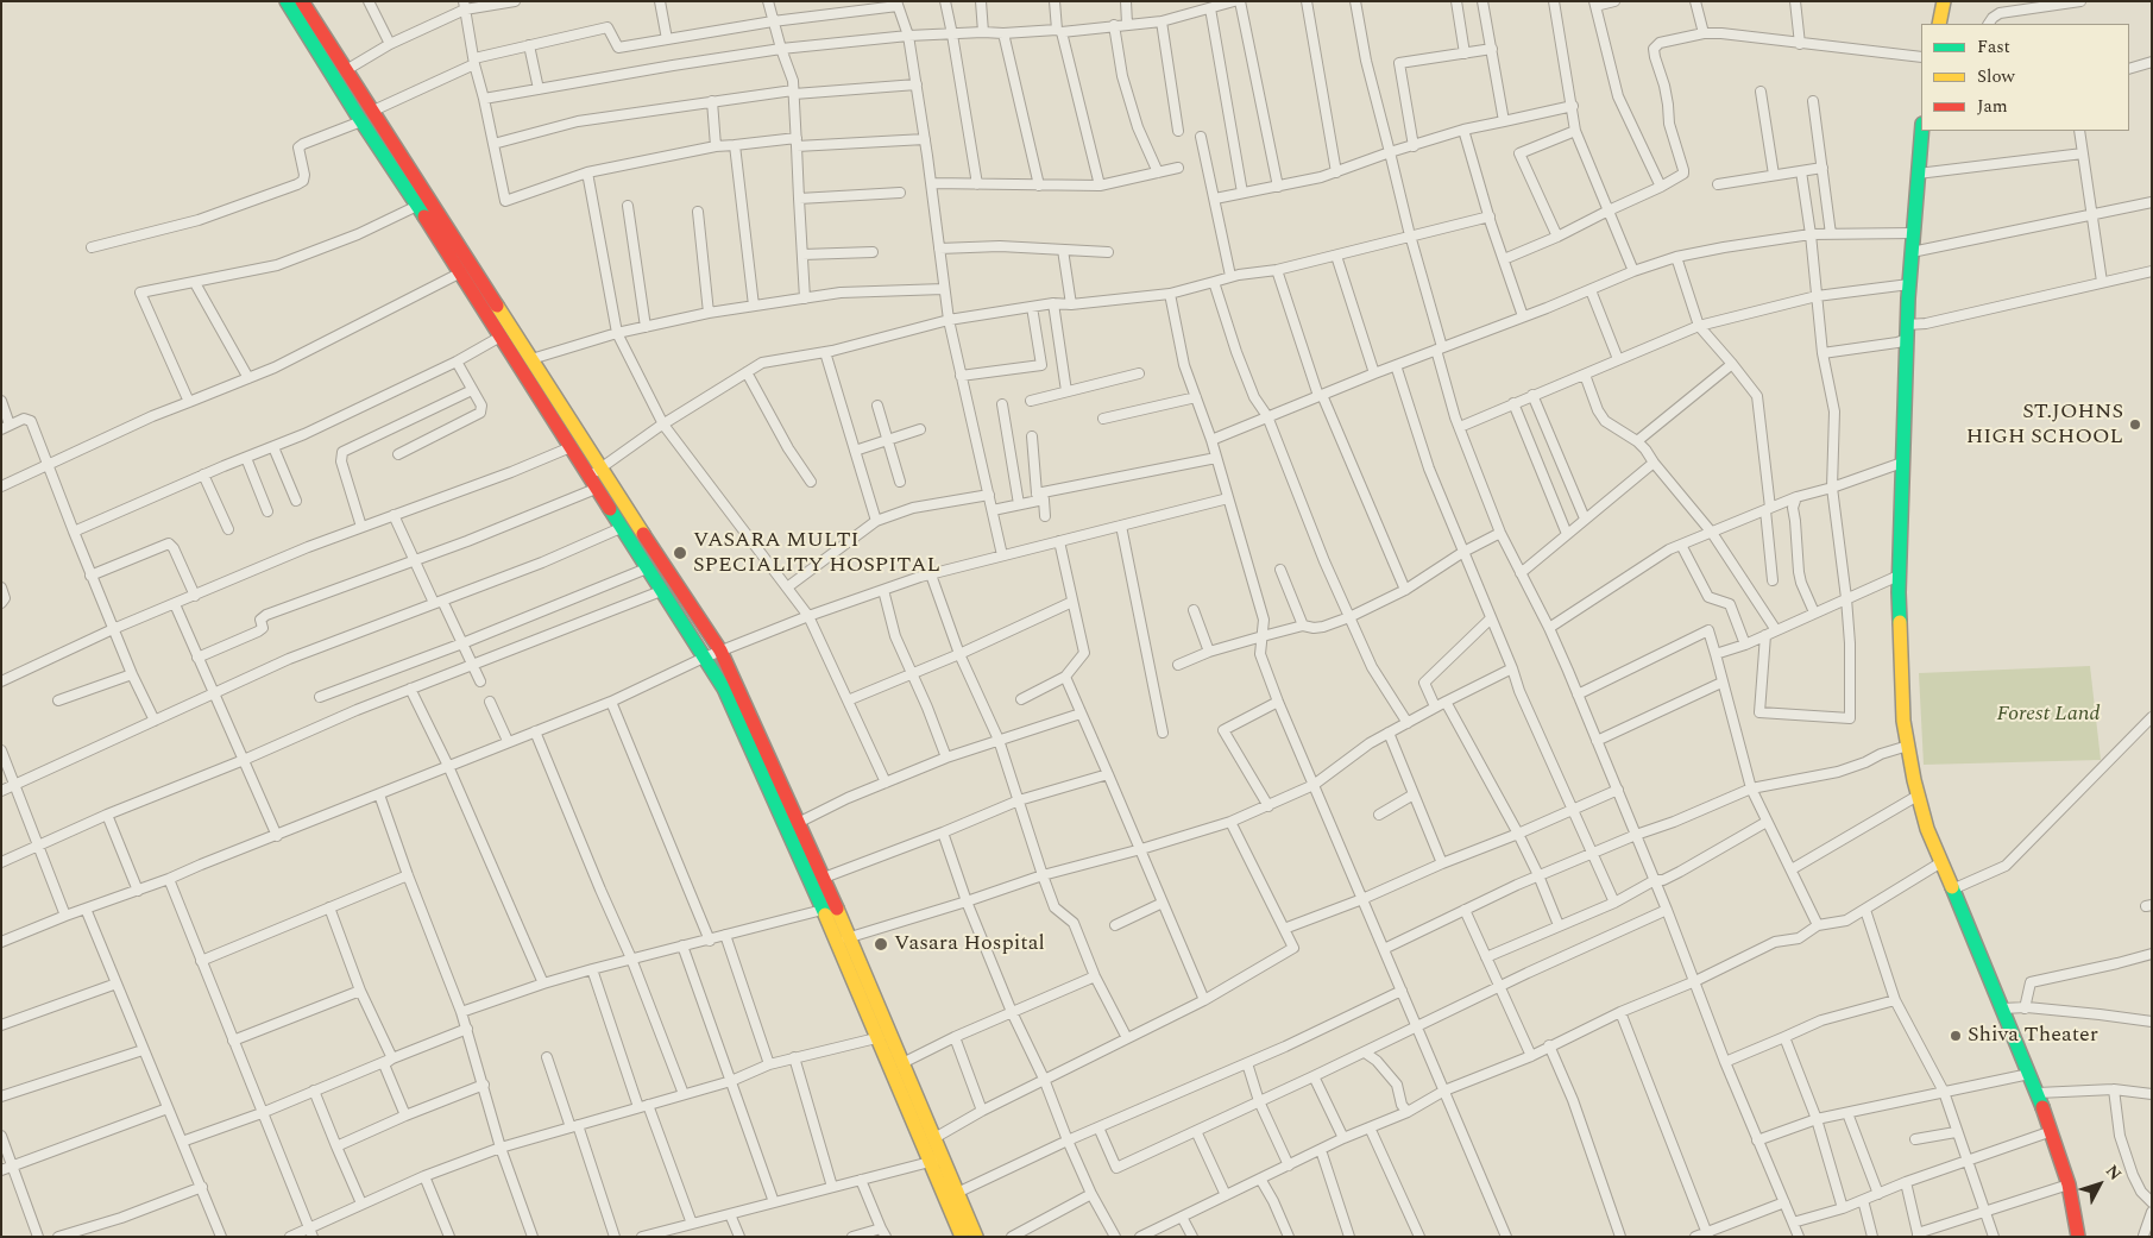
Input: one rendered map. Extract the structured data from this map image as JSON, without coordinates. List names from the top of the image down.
{
  "parks": ["Forest Land"],
  "places": [
    "ST.JOHNS HIGH SCHOOL",
    "VASARA MULTI SPECIALITY HOSPITAL",
    "Vasara Hospital",
    "Shiva Theater"
  ],
  "legend": ["Fast", "Slow", "Jam"],
  "north": "top right"
}
